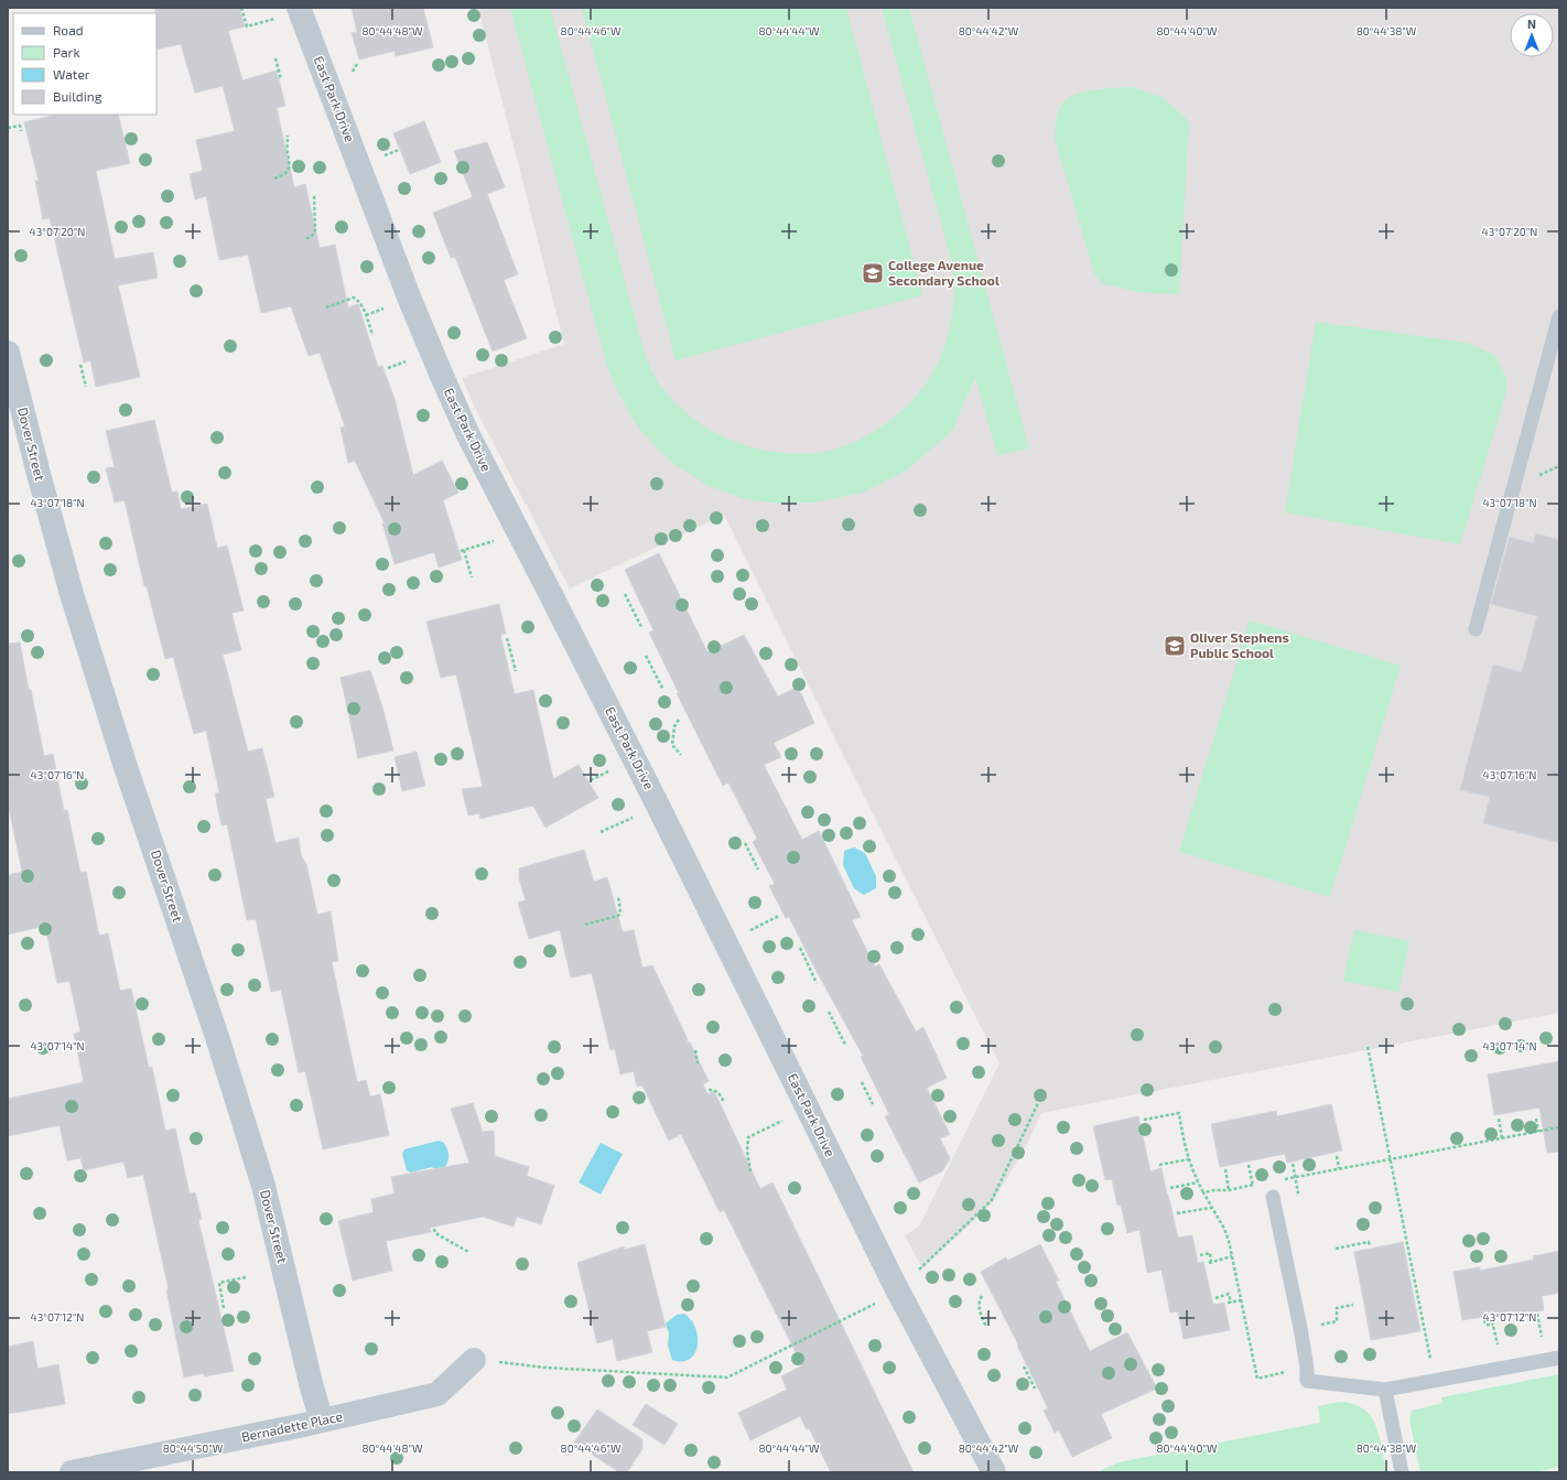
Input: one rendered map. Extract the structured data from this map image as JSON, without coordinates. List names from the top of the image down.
{
  "streets": {
    "street": ["East Park Drive", "Dover Street", "Bernadette Place"]
  },
  "crossings": [
    ["Dover Street", "Bernadette Place"]
  ],
  "places": {
    "school or university": ["College Avenue Secondary School", "Oliver Stephens Public School"]
  },
  "legend": [
    "Road",
    "Park",
    "Water",
    "Building"
  ],
  "north": "top",
  "coordinates": [
    "80°44'48\"W",
    "80°44'46\"W",
    "80°44'44\"W",
    "80°44'42\"W",
    "80°44'40\"W",
    "80°44'38\"W",
    "43°07'20\"N",
    "43°07'18\"N",
    "43°07'16\"N",
    "43°07'14\"N",
    "43°07'12\"N",
    "80°44'50\"W"
  ]
}
